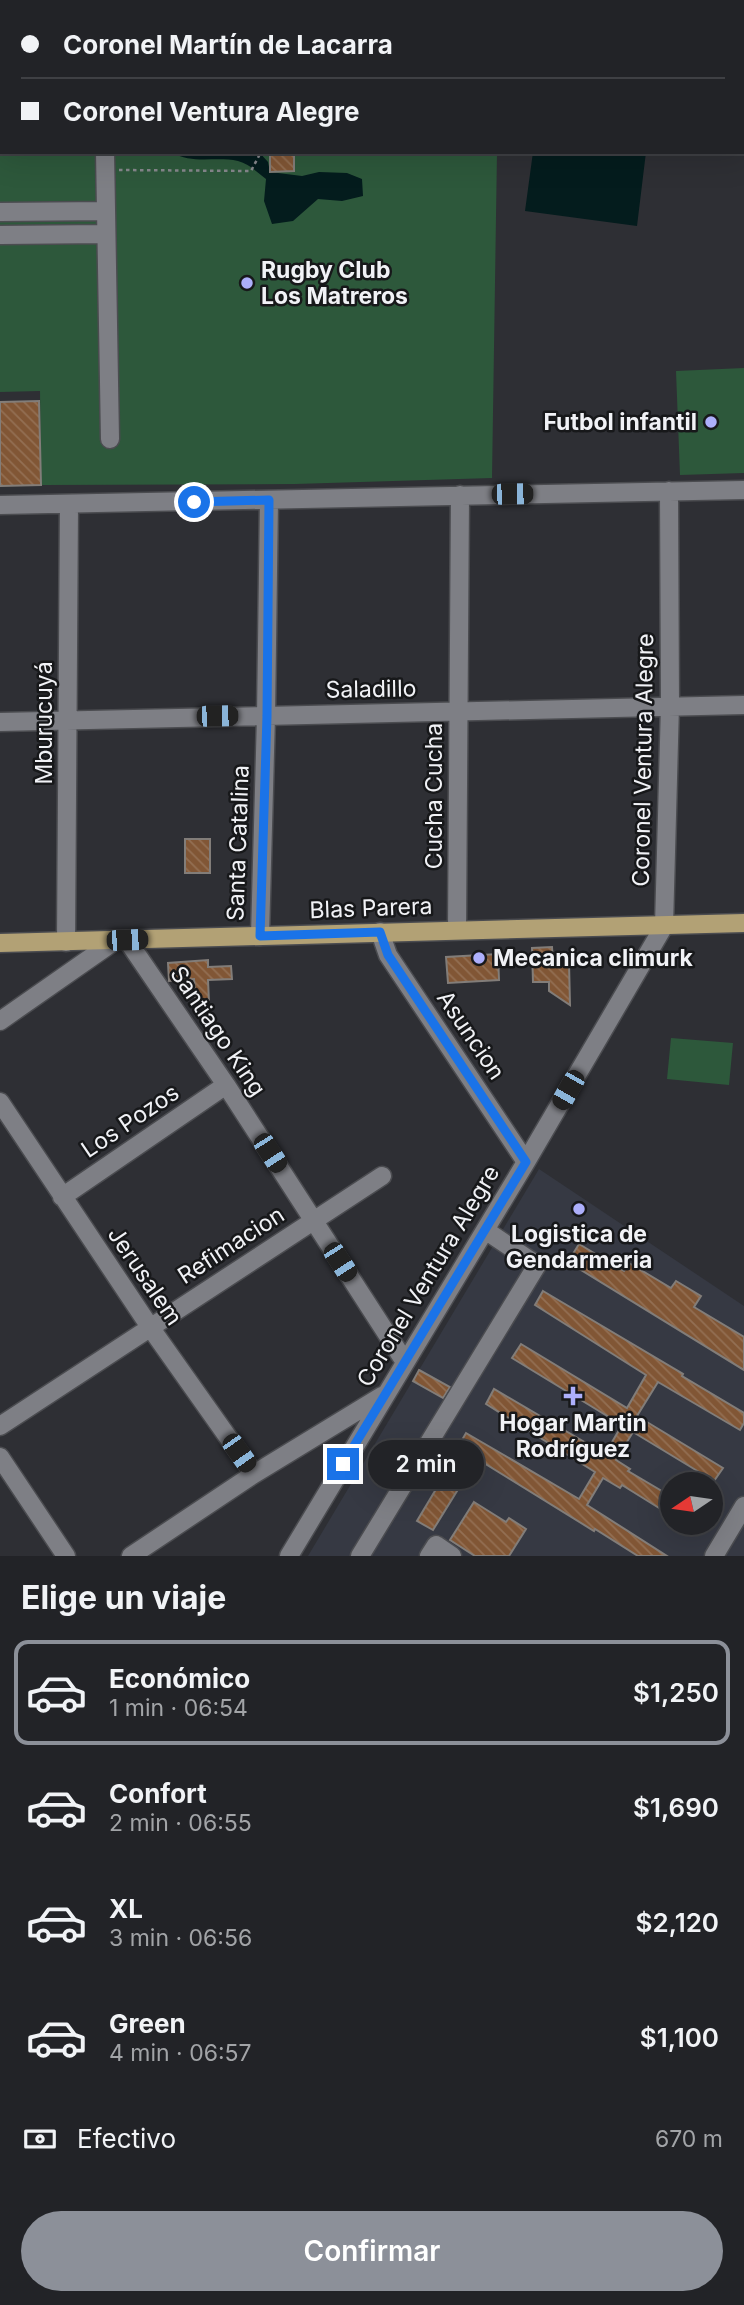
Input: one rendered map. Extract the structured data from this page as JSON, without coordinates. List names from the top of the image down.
{
  "streets": {
    "main road": ["Blas Parera"],
    "street": [
      "Saladillo",
      "Mburucuyá",
      "Coronel Ventura Alegre",
      "Cucha Cucha",
      "Santa Catalina",
      "Santiago King",
      "Asuncion",
      "Los Pozos",
      "Refimacion",
      "Jerusalem"
    ]
  },
  "crossings": [
    ["Saladillo", "Mburucuyá"],
    ["Saladillo", "Coronel Ventura Alegre"],
    ["Saladillo", "Cucha Cucha"],
    ["Saladillo", "Santa Catalina"],
    ["Mburucuyá", "Blas Parera"],
    ["Coronel Ventura Alegre", "Blas Parera"],
    ["Coronel Ventura Alegre", "Santiago King"],
    ["Coronel Ventura Alegre", "Asuncion"],
    ["Cucha Cucha", "Blas Parera"],
    ["Santa Catalina", "Blas Parera"],
    ["Blas Parera", "Santiago King"],
    ["Blas Parera", "Asuncion"],
    ["Santiago King", "Los Pozos"],
    ["Santiago King", "Refimacion"],
    ["Los Pozos", "Jerusalem"],
    ["Refimacion", "Jerusalem"]
  ],
  "places": {
    "other": [
      "Rugby Club Los Matreros",
      "Futbol infantil",
      "Mecanica climurk",
      "Logistica de Gendarmeria"
    ],
    "health": ["Hogar Martin Rodríguez"]
  },
  "north": "left",
  "page": {
    "banner": ["Coronel Martín de Lacarra", "Coronel Ventura Alegre"],
    "bubble": "2 min",
    "heading": "Elige un viaje",
    "list": [
      {
        "name": "Económico",
        "note": "1 min · 06:54",
        "value": "$1,250"
      },
      {
        "name": "Confort",
        "note": "2 min · 06:55",
        "value": "$1,690"
      },
      {
        "name": "XL",
        "note": "3 min · 06:56",
        "value": "$2,120"
      },
      {
        "name": "Green",
        "note": "4 min · 06:57",
        "value": "$1,100"
      }
    ],
    "pay": ["Efectivo", "670 m"],
    "buttons": "Confirmar"
  }
}
